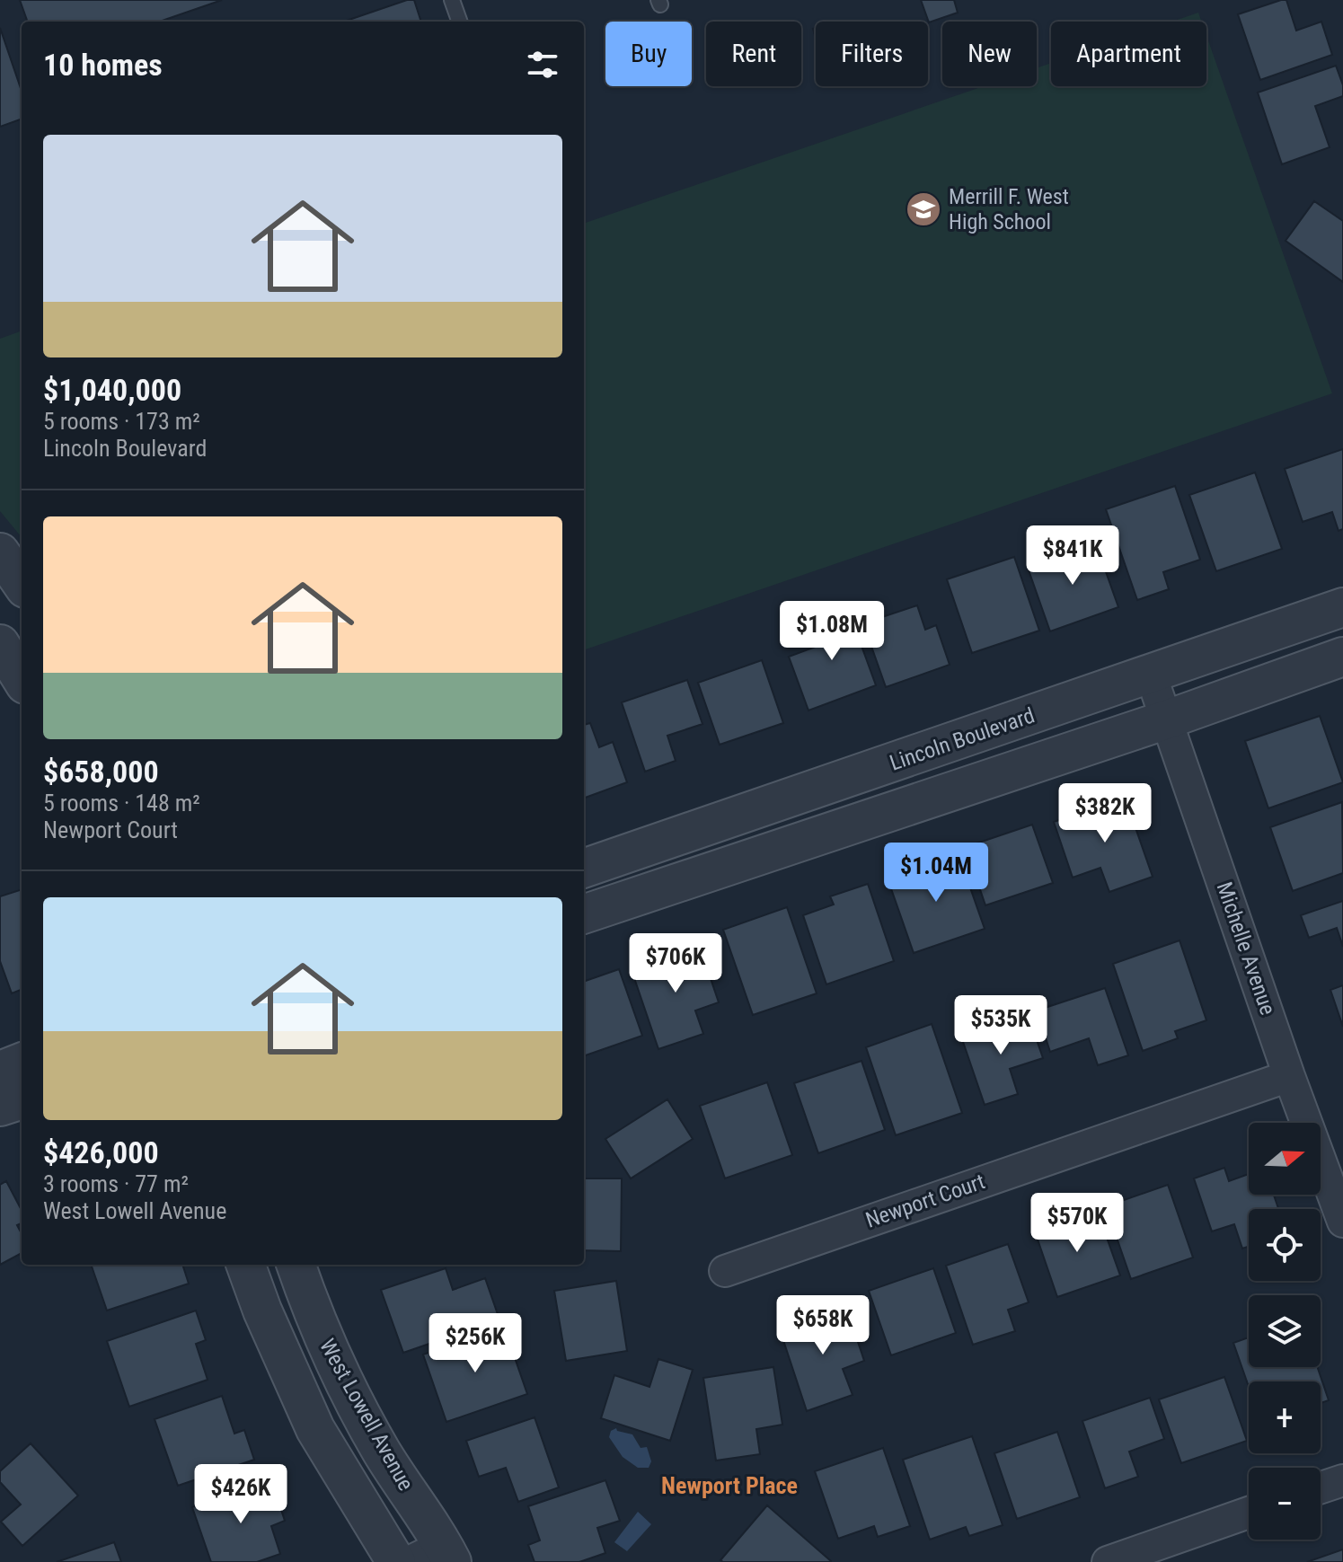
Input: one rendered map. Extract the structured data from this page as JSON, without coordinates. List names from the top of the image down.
{
  "streets": {
    "street": [
      "Lincoln Boulevard",
      "Michelle Avenue",
      "Newport Court",
      "West Lowell Avenue"
    ]
  },
  "crossings": [
    ["Lincoln Boulevard", "Michelle Avenue"],
    ["Michelle Avenue", "Newport Court"]
  ],
  "districts": ["Newport Place"],
  "places": {
    "school or university": ["Merrill F. West High School"]
  },
  "north": "right",
  "page": {
    "chip": [
      "Buy",
      "Rent",
      "Filters",
      "New",
      "Apartment"
    ],
    "heading": "10 homes",
    "list": [
      {
        "name": "$1,040,000",
        "note": "5 rooms · 173 m² · Lincoln Boulevard"
      },
      {
        "name": "$658,000",
        "note": "5 rooms · 148 m² · Newport Court"
      },
      {
        "name": "$426,000",
        "note": "3 rooms · 77 m² · West Lowell Avenue"
      }
    ],
    "price": [
      "$841K",
      "$1.08M",
      "$382K",
      "$1.04M",
      "$706K",
      "$535K",
      "$570K",
      "$658K",
      "$256K",
      "$426K"
    ],
    "map_buttons": ["+", "−"]
  }
}
